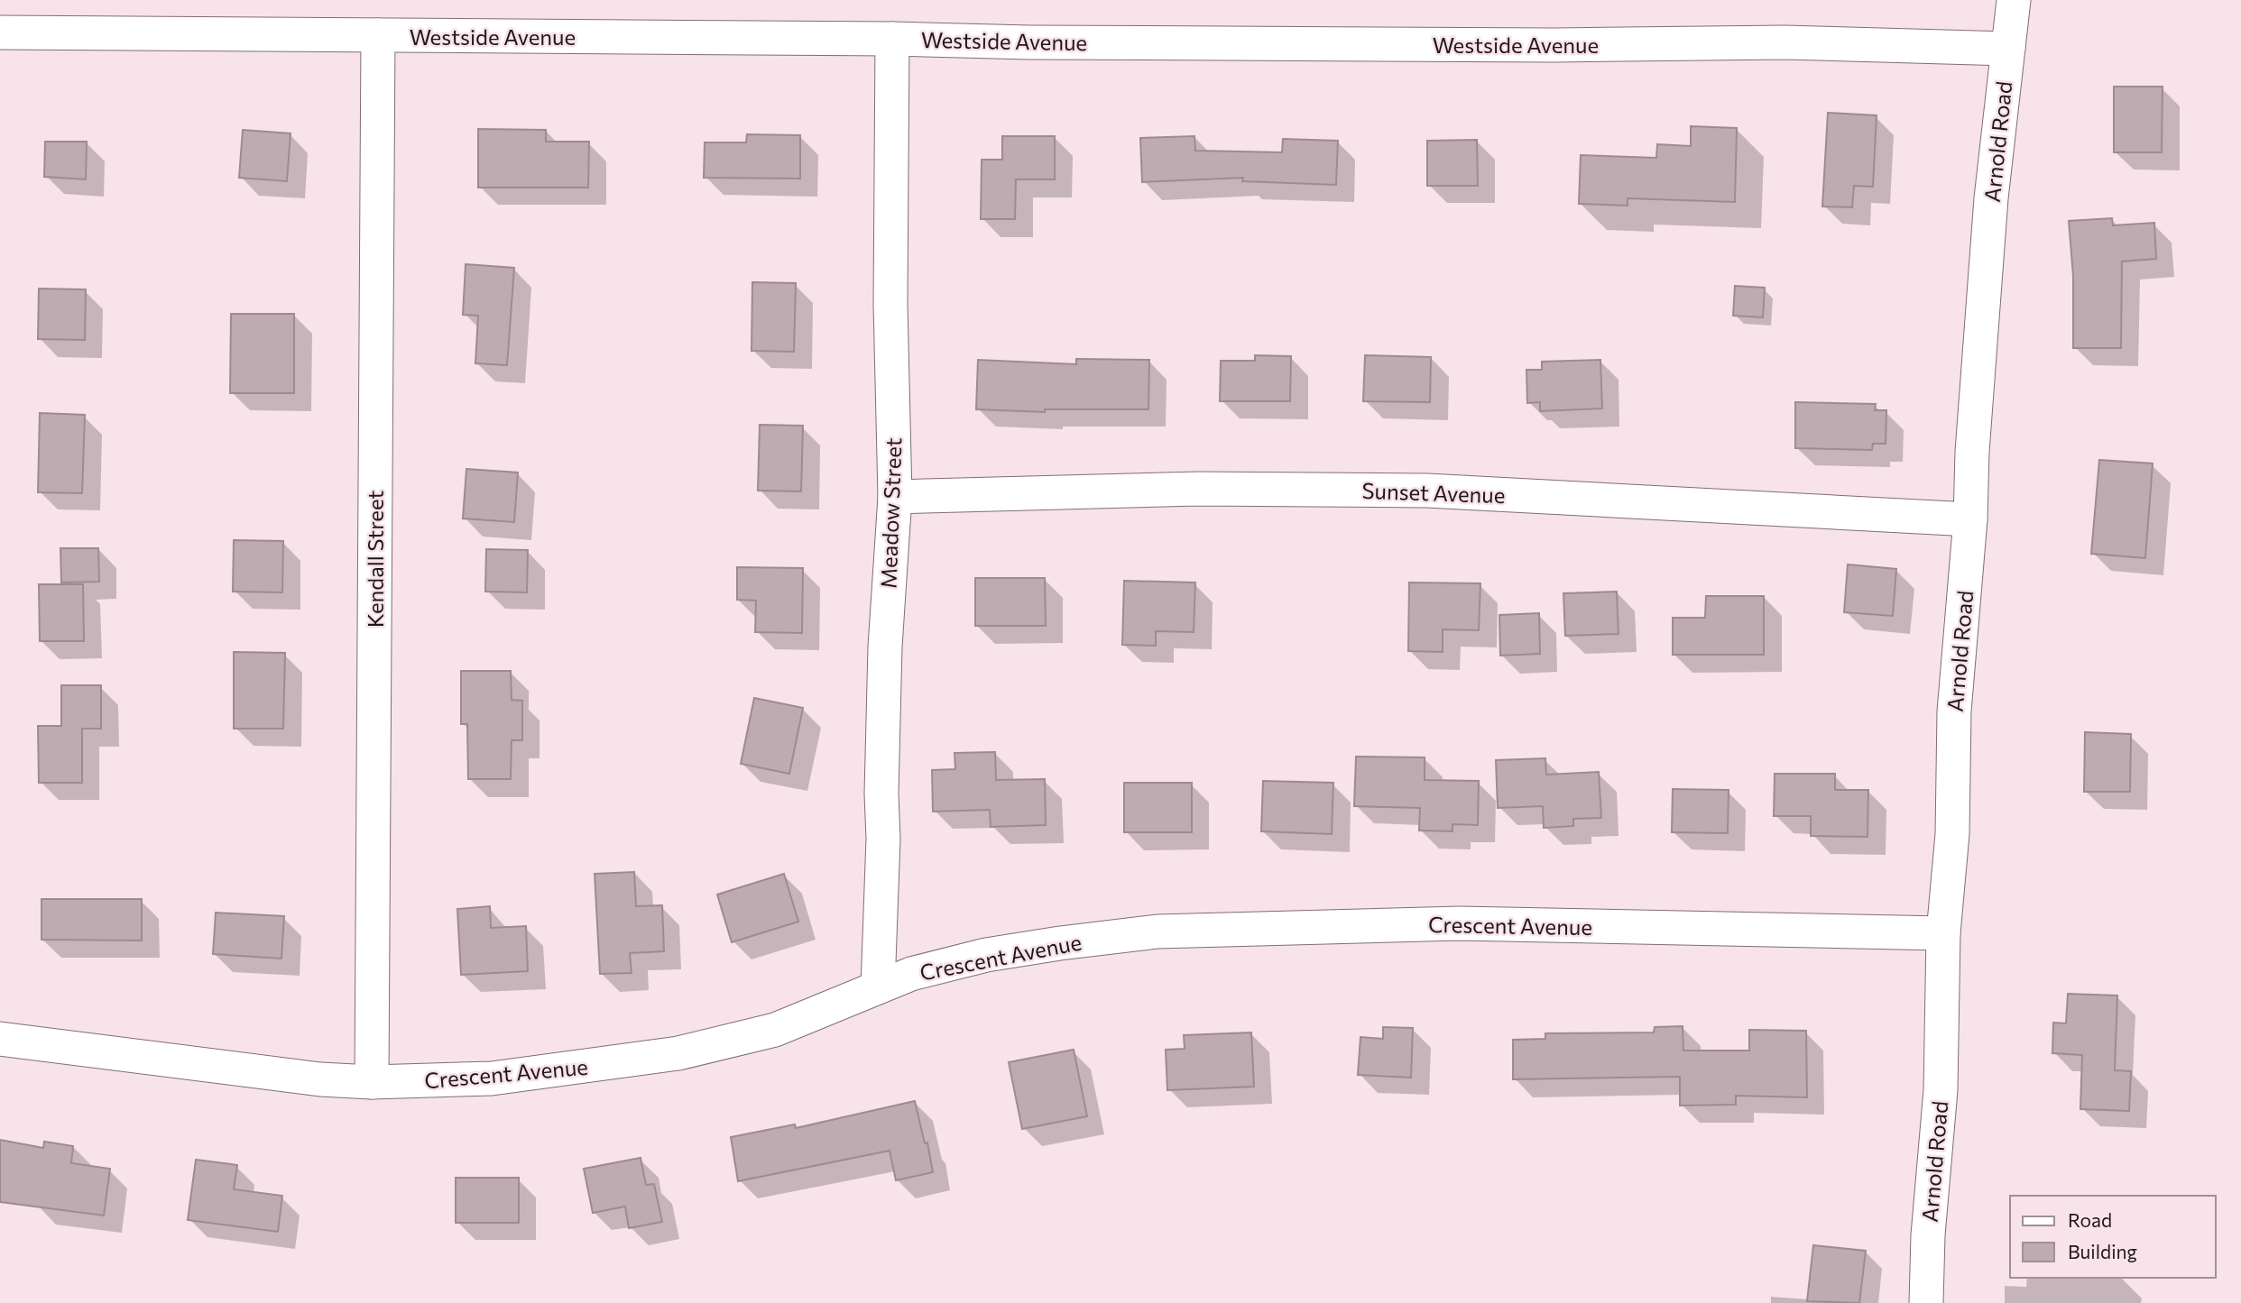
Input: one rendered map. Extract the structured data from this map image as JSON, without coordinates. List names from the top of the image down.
{
  "streets": {
    "street": [
      "Westside Avenue",
      "Arnold Road",
      "Sunset Avenue",
      "Meadow Street",
      "Kendall Street",
      "Crescent Avenue"
    ]
  },
  "crossings": [
    ["Westside Avenue", "Arnold Road"],
    ["Westside Avenue", "Meadow Street"],
    ["Westside Avenue", "Kendall Street"],
    ["Arnold Road", "Sunset Avenue"],
    ["Arnold Road", "Crescent Avenue"],
    ["Sunset Avenue", "Meadow Street"],
    ["Meadow Street", "Crescent Avenue"],
    ["Kendall Street", "Crescent Avenue"]
  ],
  "legend": ["Road", "Building"]
}
